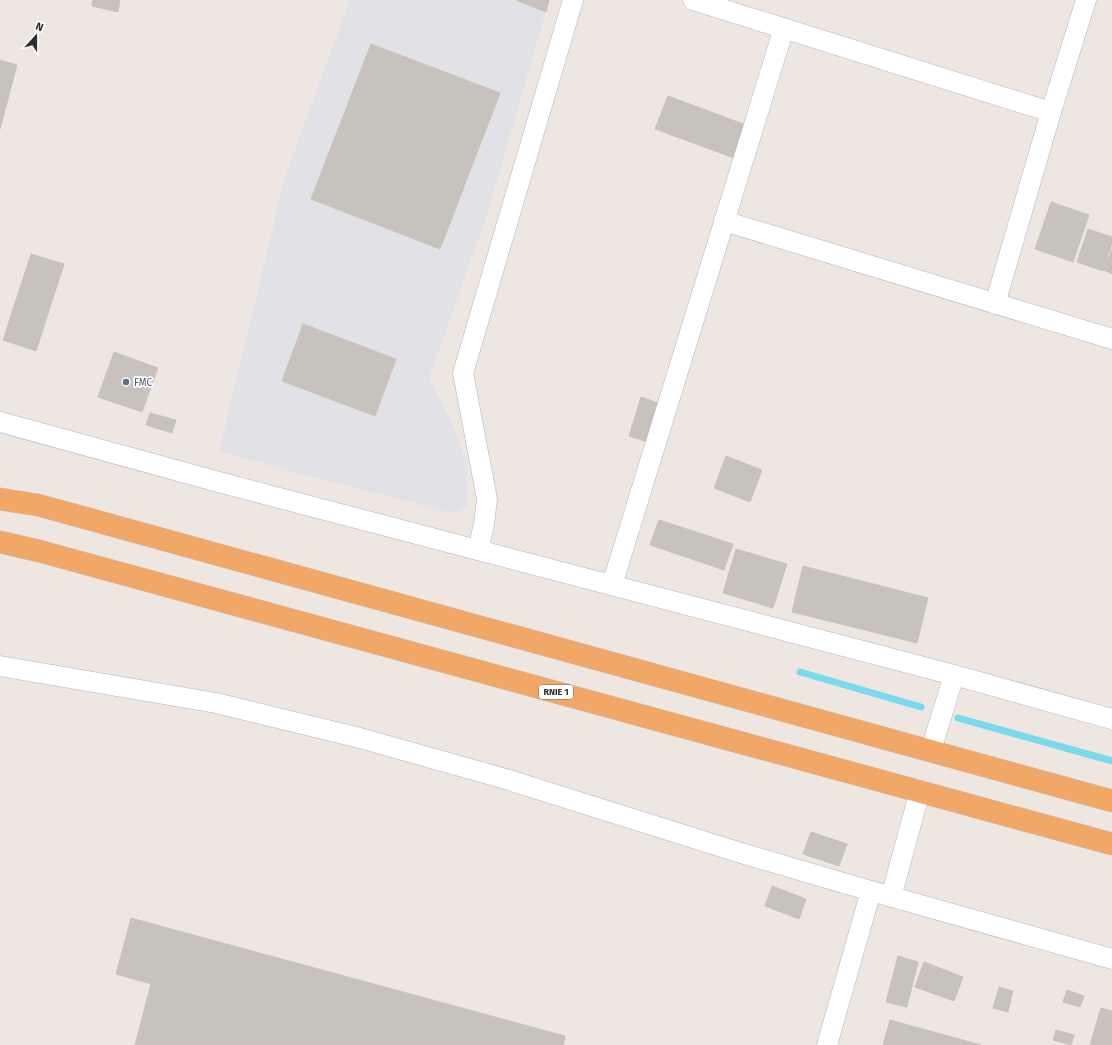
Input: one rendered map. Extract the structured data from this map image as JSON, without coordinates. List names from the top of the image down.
{
  "streets": {
    "highway": ["RNIE 1"]
  },
  "places": ["FMC"],
  "north": "top"
}
